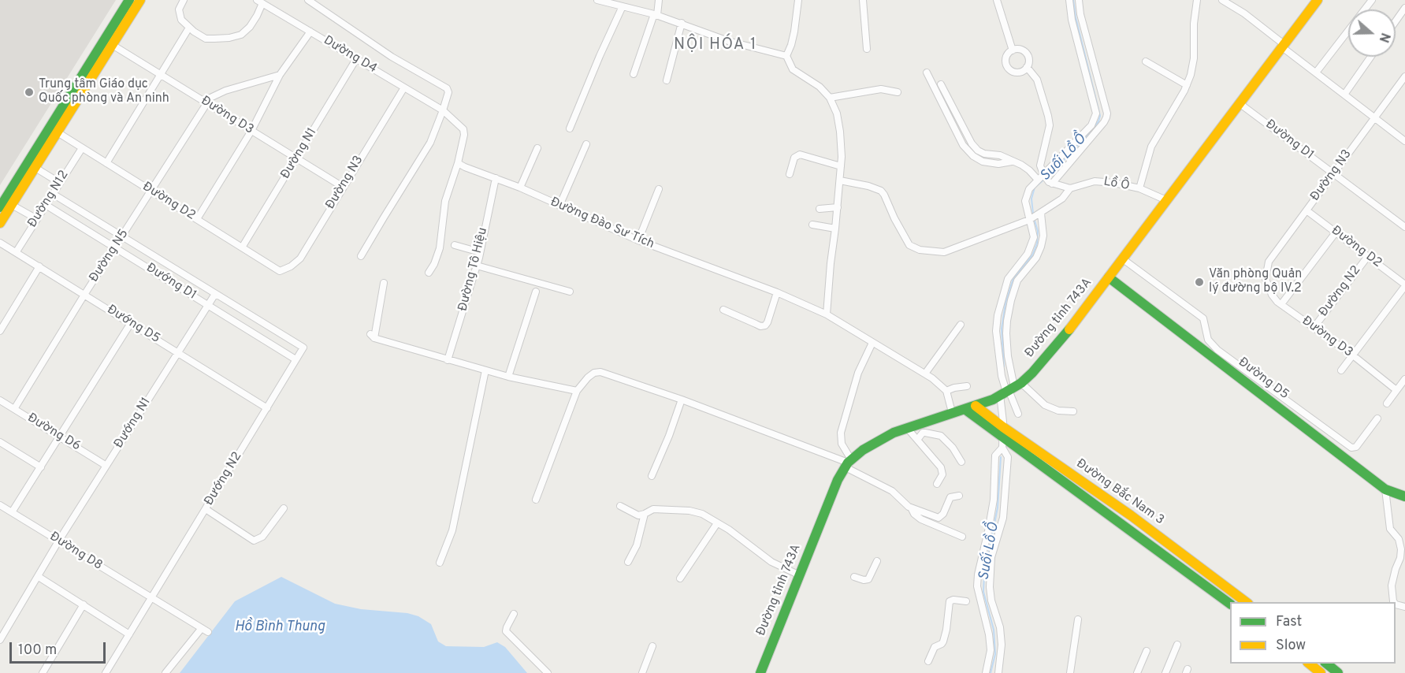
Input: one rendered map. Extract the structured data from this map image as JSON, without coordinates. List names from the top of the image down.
{
  "streets": {
    "main road": ["Đường tỉnh 743A", "Đường D5", "Đường Bắc Nam 3"],
    "street": [
      "Dường D4",
      "Đường D3",
      "Đường D1",
      "Đường N1",
      "Đường N3",
      "Lồ Ô",
      "Đường N12",
      "Đường D2",
      "Đường Đào Sư Tích",
      "Đường N5",
      "Đường Tô Hiệu",
      "Đướng D1",
      "Đường N2",
      "Đướng D5",
      "Đướng N1",
      "Đường D6",
      "Đướng N2",
      "Đường D8"
    ]
  },
  "crossings": [
    ["Dường D4", "Đường N1"],
    ["Dường D4", "Đường N3"],
    ["Đường D3", "Đường N1"],
    ["Đường D3", "Đường N3"],
    ["Đường D3", "Đường N5"],
    ["Đường D3", "Đường N2"],
    ["Đường D1", "Đường N3"],
    ["Đường D1", "Đường tỉnh 743A"],
    ["Đường N1", "Đường D2"],
    ["Đường N3", "Đường D2"],
    ["Lồ Ô", "Đường tỉnh 743A"],
    ["Đường N12", "Đường D2"],
    ["Đường N12", "Đướng D1"],
    ["Đường N12", "Đướng D5"],
    ["Đường D2", "Đường N5"],
    ["Đường D2", "Đường N2"],
    ["Đường Đào Sư Tích", "Đường Tô Hiệu"],
    ["Đường N5", "Đướng D1"],
    ["Đường N5", "Đướng D5"],
    ["Đường N5", "Đường D6"],
    ["Đướng D1", "Đướng N1"],
    ["Đướng D1", "Đướng N2"],
    ["Đường tỉnh 743A", "Đường D5"],
    ["Đường tỉnh 743A", "Đường Bắc Nam 3"],
    ["Đướng D5", "Đướng N1"],
    ["Đướng D5", "Đướng N2"],
    ["Đướng N1", "Đường D6"],
    ["Đướng N1", "Đường D8"],
    ["Đướng N2", "Đường D8"]
  ],
  "districts": ["NỘI HÓA 1"],
  "water": ["Suối Lồ Ồ", "Hồ Bình Thung"],
  "places": ["Trung tâm Giáo dục Quốc phòng và An ninh", "Văn phòng Quản lý đường bộ IV.2"],
  "legend": ["Fast", "Slow"],
  "scale_bar": "100 m",
  "north": "right"
}
